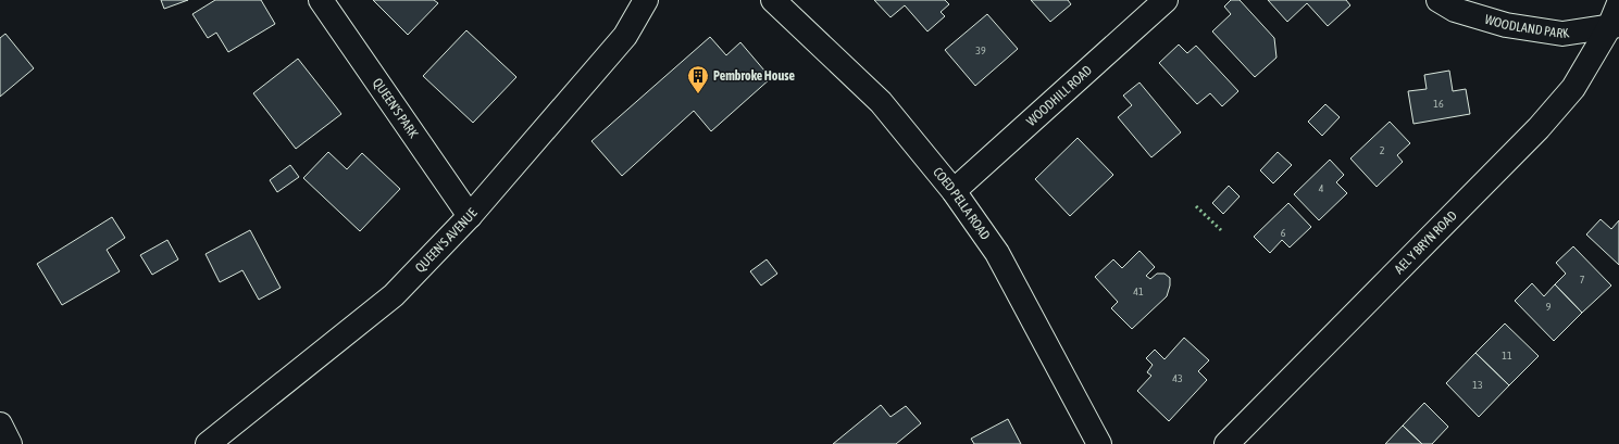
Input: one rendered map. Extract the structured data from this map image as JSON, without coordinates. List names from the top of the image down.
{
  "streets": {
    "street": [
      "WOODLAND PARK",
      "WOODHILL ROAD",
      "QUEEN'S PARK",
      "COED PELLA ROAD",
      "QUEEN'S AVENUE",
      "AEL Y BRYN ROAD"
    ]
  },
  "crossings": [
    ["WOODLAND PARK", "AEL Y BRYN ROAD"],
    ["WOODHILL ROAD", "COED PELLA ROAD"],
    ["QUEEN'S PARK", "QUEEN'S AVENUE"]
  ],
  "places": {
    "building": ["Pembroke House"]
  },
  "house_numbers": [
    "39",
    "16",
    "2",
    "4",
    "6",
    "7",
    "41",
    "9",
    "11",
    "43",
    "13"
  ]
}
